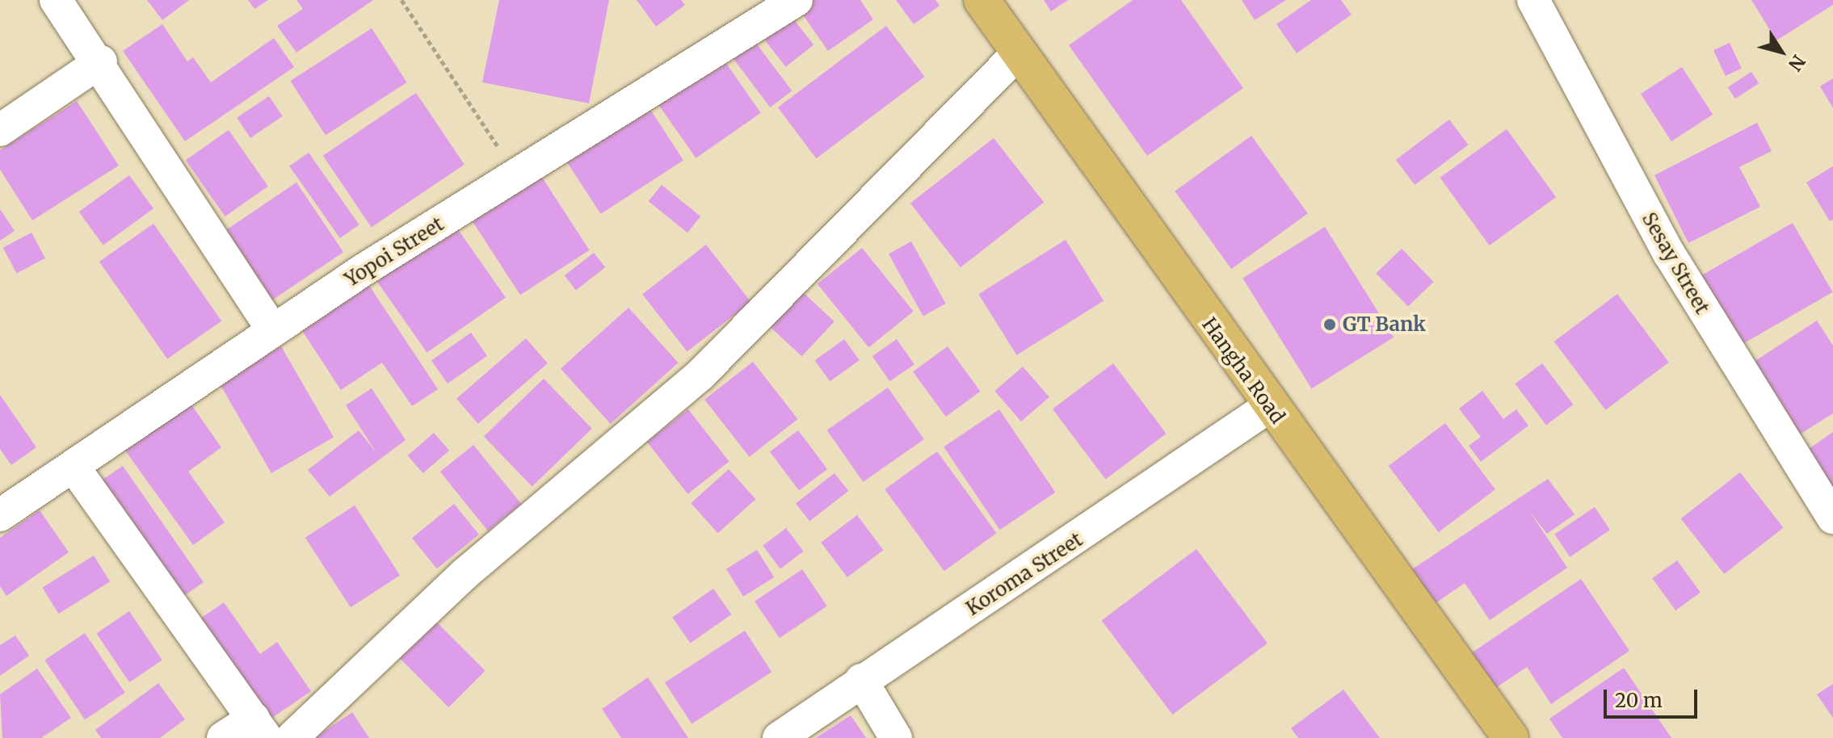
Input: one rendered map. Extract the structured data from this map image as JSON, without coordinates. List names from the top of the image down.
{
  "streets": {
    "highway": ["Hangha Road"],
    "street": ["Yopoi Street", "Sesay Street", "Koroma Street"]
  },
  "crossings": [
    ["Hangha Road", "Koroma Street"]
  ],
  "places": ["GT Bank"],
  "scale_bar": "20 m",
  "north": "bottom right"
}
